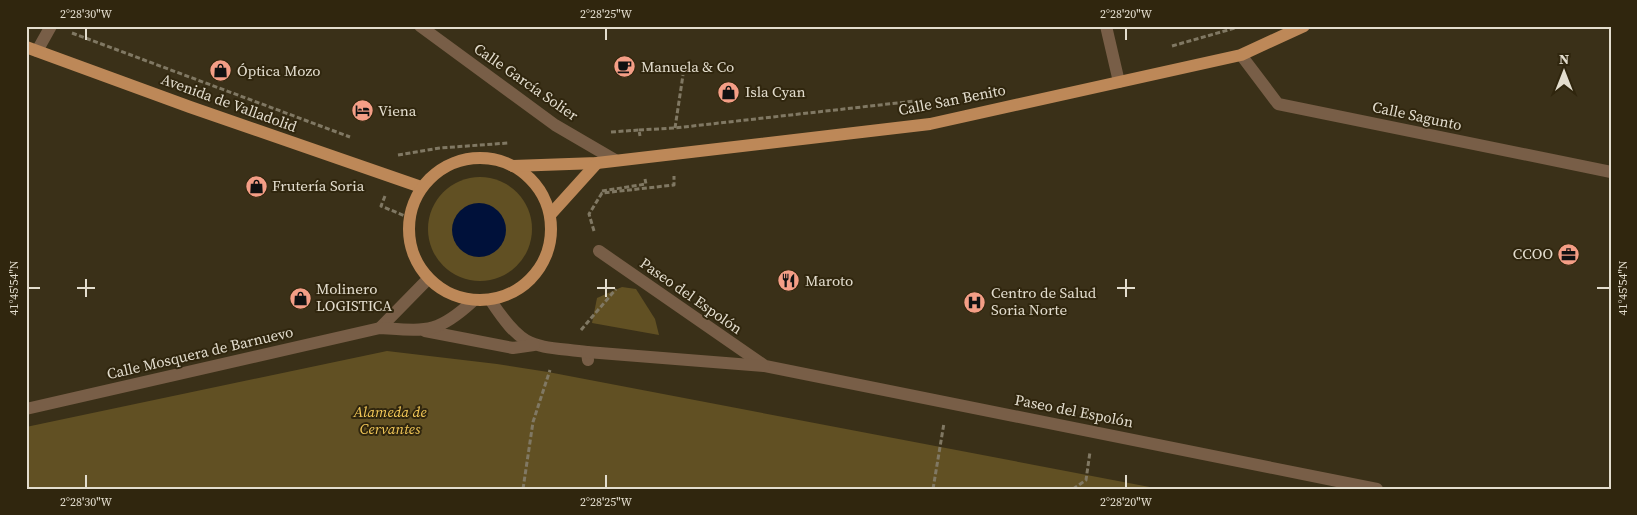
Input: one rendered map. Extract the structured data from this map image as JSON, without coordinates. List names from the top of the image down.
{
  "streets": {
    "main road": ["Calle San Benito", "Avenida de Valladolid"],
    "street": [
      "Calle García Solier",
      "Calle Sagunto",
      "Paseo del Espolón",
      "Calle Mosquera de Barnuevo"
    ]
  },
  "crossings": [
    ["Calle García Solier", "Calle San Benito"],
    ["Calle San Benito", "Avenida de Valladolid"],
    ["Calle San Benito", "Calle Sagunto"],
    ["Calle San Benito", "Calle Mosquera de Barnuevo"],
    ["Avenida de Valladolid", "Calle Mosquera de Barnuevo"]
  ],
  "parks": ["Alameda de Cervantes"],
  "places": {
    "cafe": ["Manuela & Co"],
    "shop": [
      "Óptica Mozo",
      "Isla Cyan",
      "Frutería Soria",
      "Molinero LOGISTICA"
    ],
    "hotel": ["Viena"],
    "office": ["CCOO"],
    "restaurant": ["Maroto"],
    "hospital": ["Centro de Salud Soria Norte"]
  },
  "north": "top",
  "coordinates": [
    "2°28'30\"W",
    "2°28'25\"W",
    "2°28'20\"W",
    "41°45'54\"N"
  ]
}
